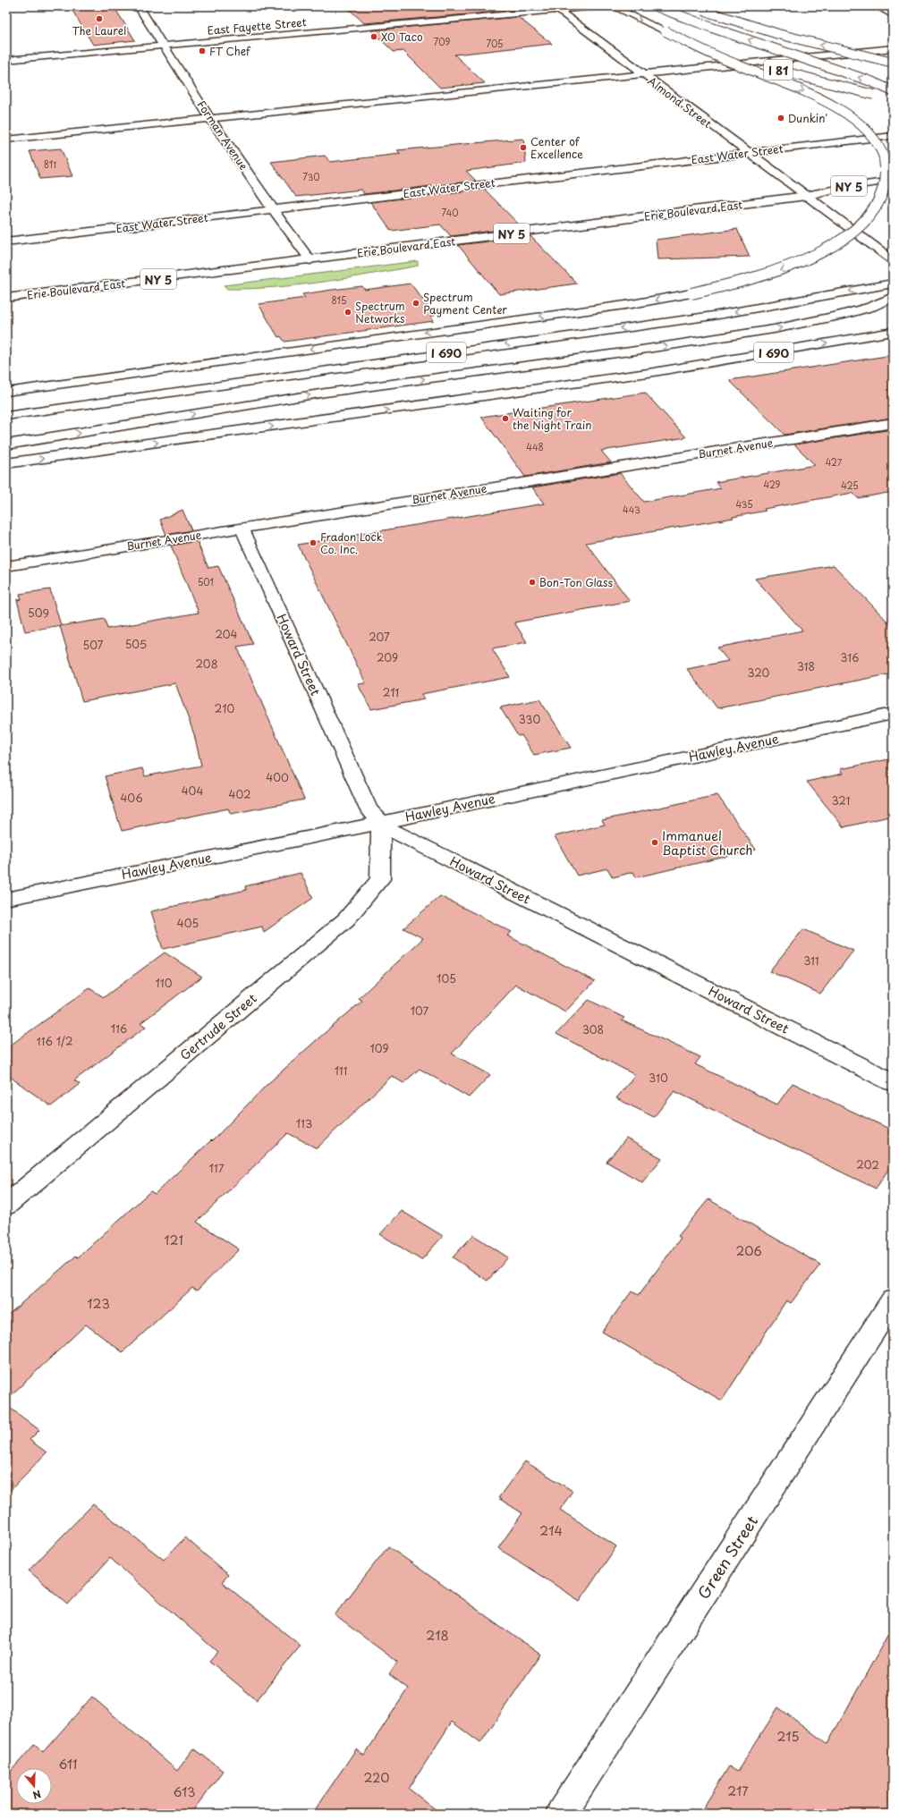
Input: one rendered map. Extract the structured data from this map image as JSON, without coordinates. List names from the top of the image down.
{
  "streets": {
    "main road": [
      "East Fayette Street",
      "I 81",
      "Almond Street",
      "Forman Avenue",
      "East Water Street",
      "NY 5",
      "Erie Boulevard East",
      "I 690",
      "Burnet Avenue",
      "Howard Street",
      "Hawley Avenue",
      "Gertrude Street",
      "Green Street"
    ]
  },
  "crossings": [
    ["East Fayette Street", "Almond Street"],
    ["East Fayette Street", "Forman Avenue"],
    ["Almond Street", "East Water Street"],
    ["Almond Street", "Erie Boulevard East"],
    ["Forman Avenue", "East Water Street"],
    ["Forman Avenue", "Erie Boulevard East"],
    ["Burnet Avenue", "Howard Street"],
    ["Howard Street", "Hawley Avenue"],
    ["Howard Street", "Gertrude Street"],
    ["Hawley Avenue", "Gertrude Street"]
  ],
  "places": [
    "The Laurel",
    "XO Taco",
    "FT Chef",
    "Dunkin'",
    "Center of Excellence",
    "Spectrum Payment Center",
    "Spectrum Networks",
    "Waiting for the Night Train",
    "Fradon Lock Co. Inc.",
    "Bon-Ton Glass",
    "Immanuel Baptist Church"
  ],
  "house_numbers": [
    "709",
    "705",
    "811",
    "730",
    "740",
    "815",
    "448",
    "427",
    "429",
    "425",
    "435",
    "443",
    "501",
    "509",
    "204",
    "207",
    "505",
    "507",
    "209",
    "316",
    "208",
    "318",
    "320",
    "211",
    "210",
    "330",
    "400",
    "404",
    "402",
    "406",
    "321",
    "405",
    "311",
    "105",
    "110",
    "107",
    "116",
    "308",
    "116 1/2",
    "109",
    "111",
    "310",
    "113",
    "202",
    "117",
    "121",
    "206",
    "123",
    "214",
    "218",
    "215",
    "611",
    "220",
    "217",
    "613"
  ],
  "north": "bottom"
}
